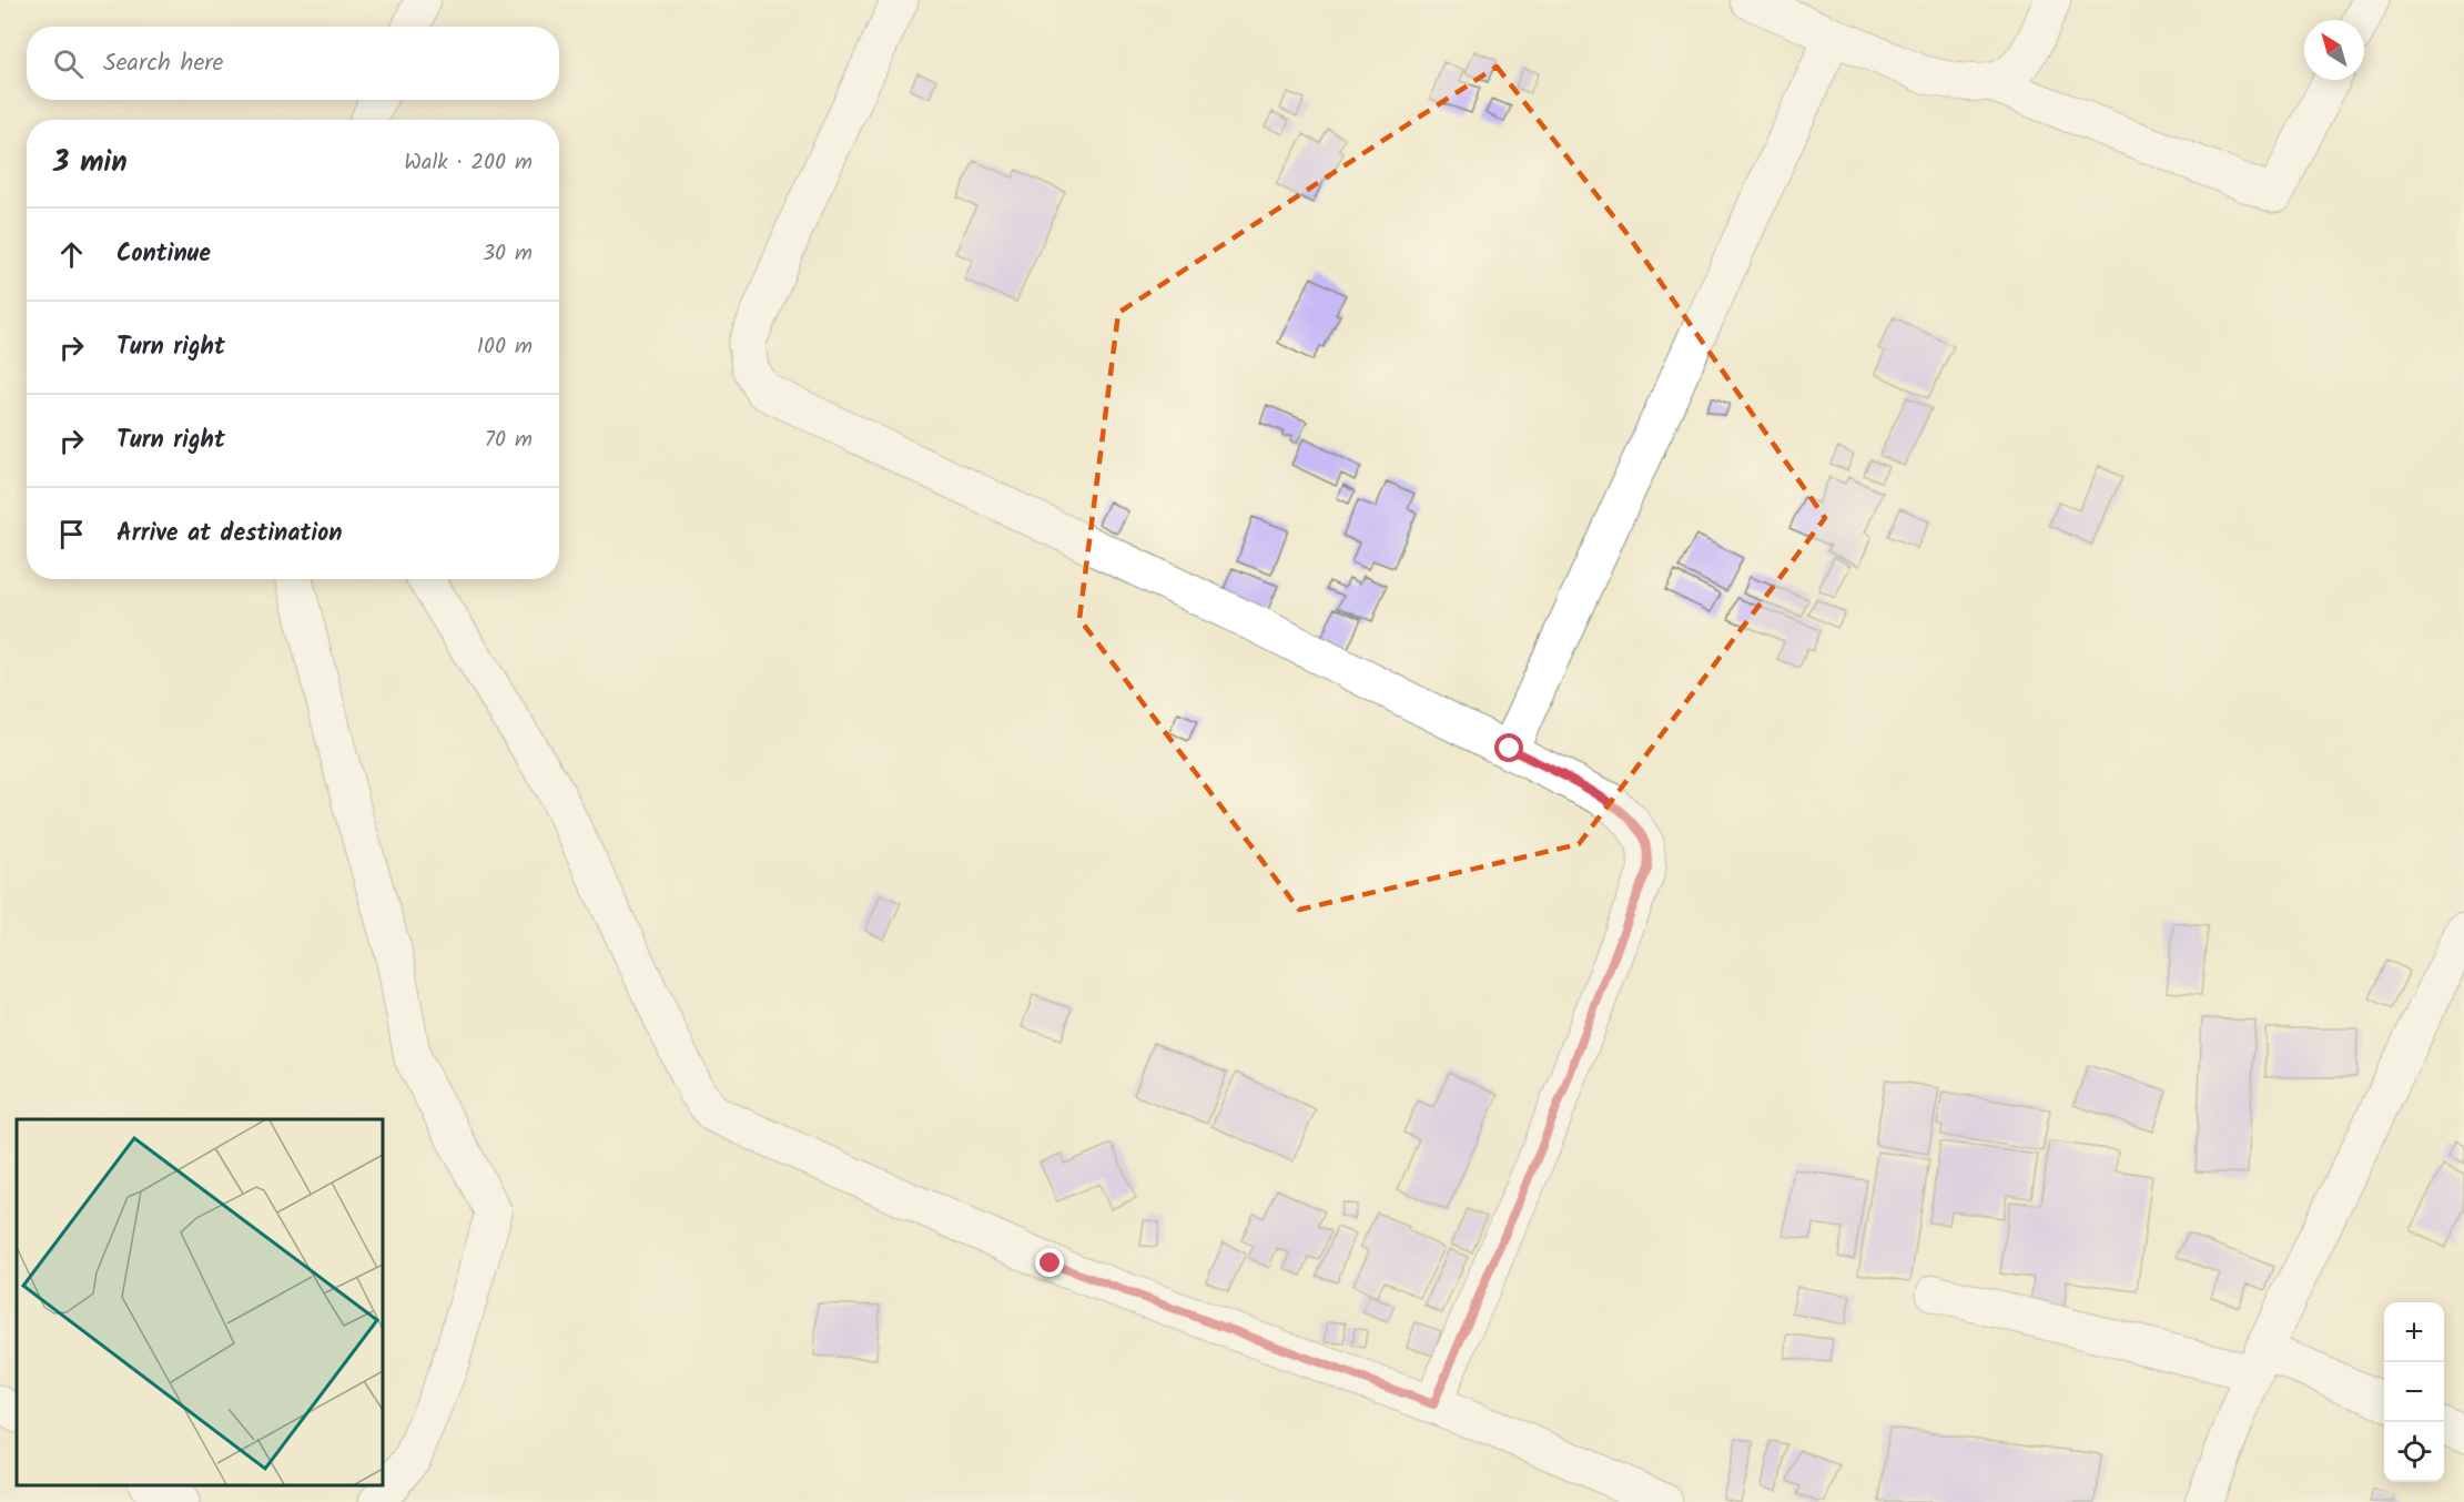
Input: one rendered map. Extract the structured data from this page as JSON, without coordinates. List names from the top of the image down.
{
  "north": "top left",
  "page": {
    "search": "Search here",
    "heading": ["3 min", "Walk · 200 m"],
    "list": [
      ["Continue", "30 m"],
      ["Turn right", "100 m"],
      ["Turn right", "70 m"],
      "Arrive at destination"
    ],
    "map_buttons": ["+", "−"]
  }
}
